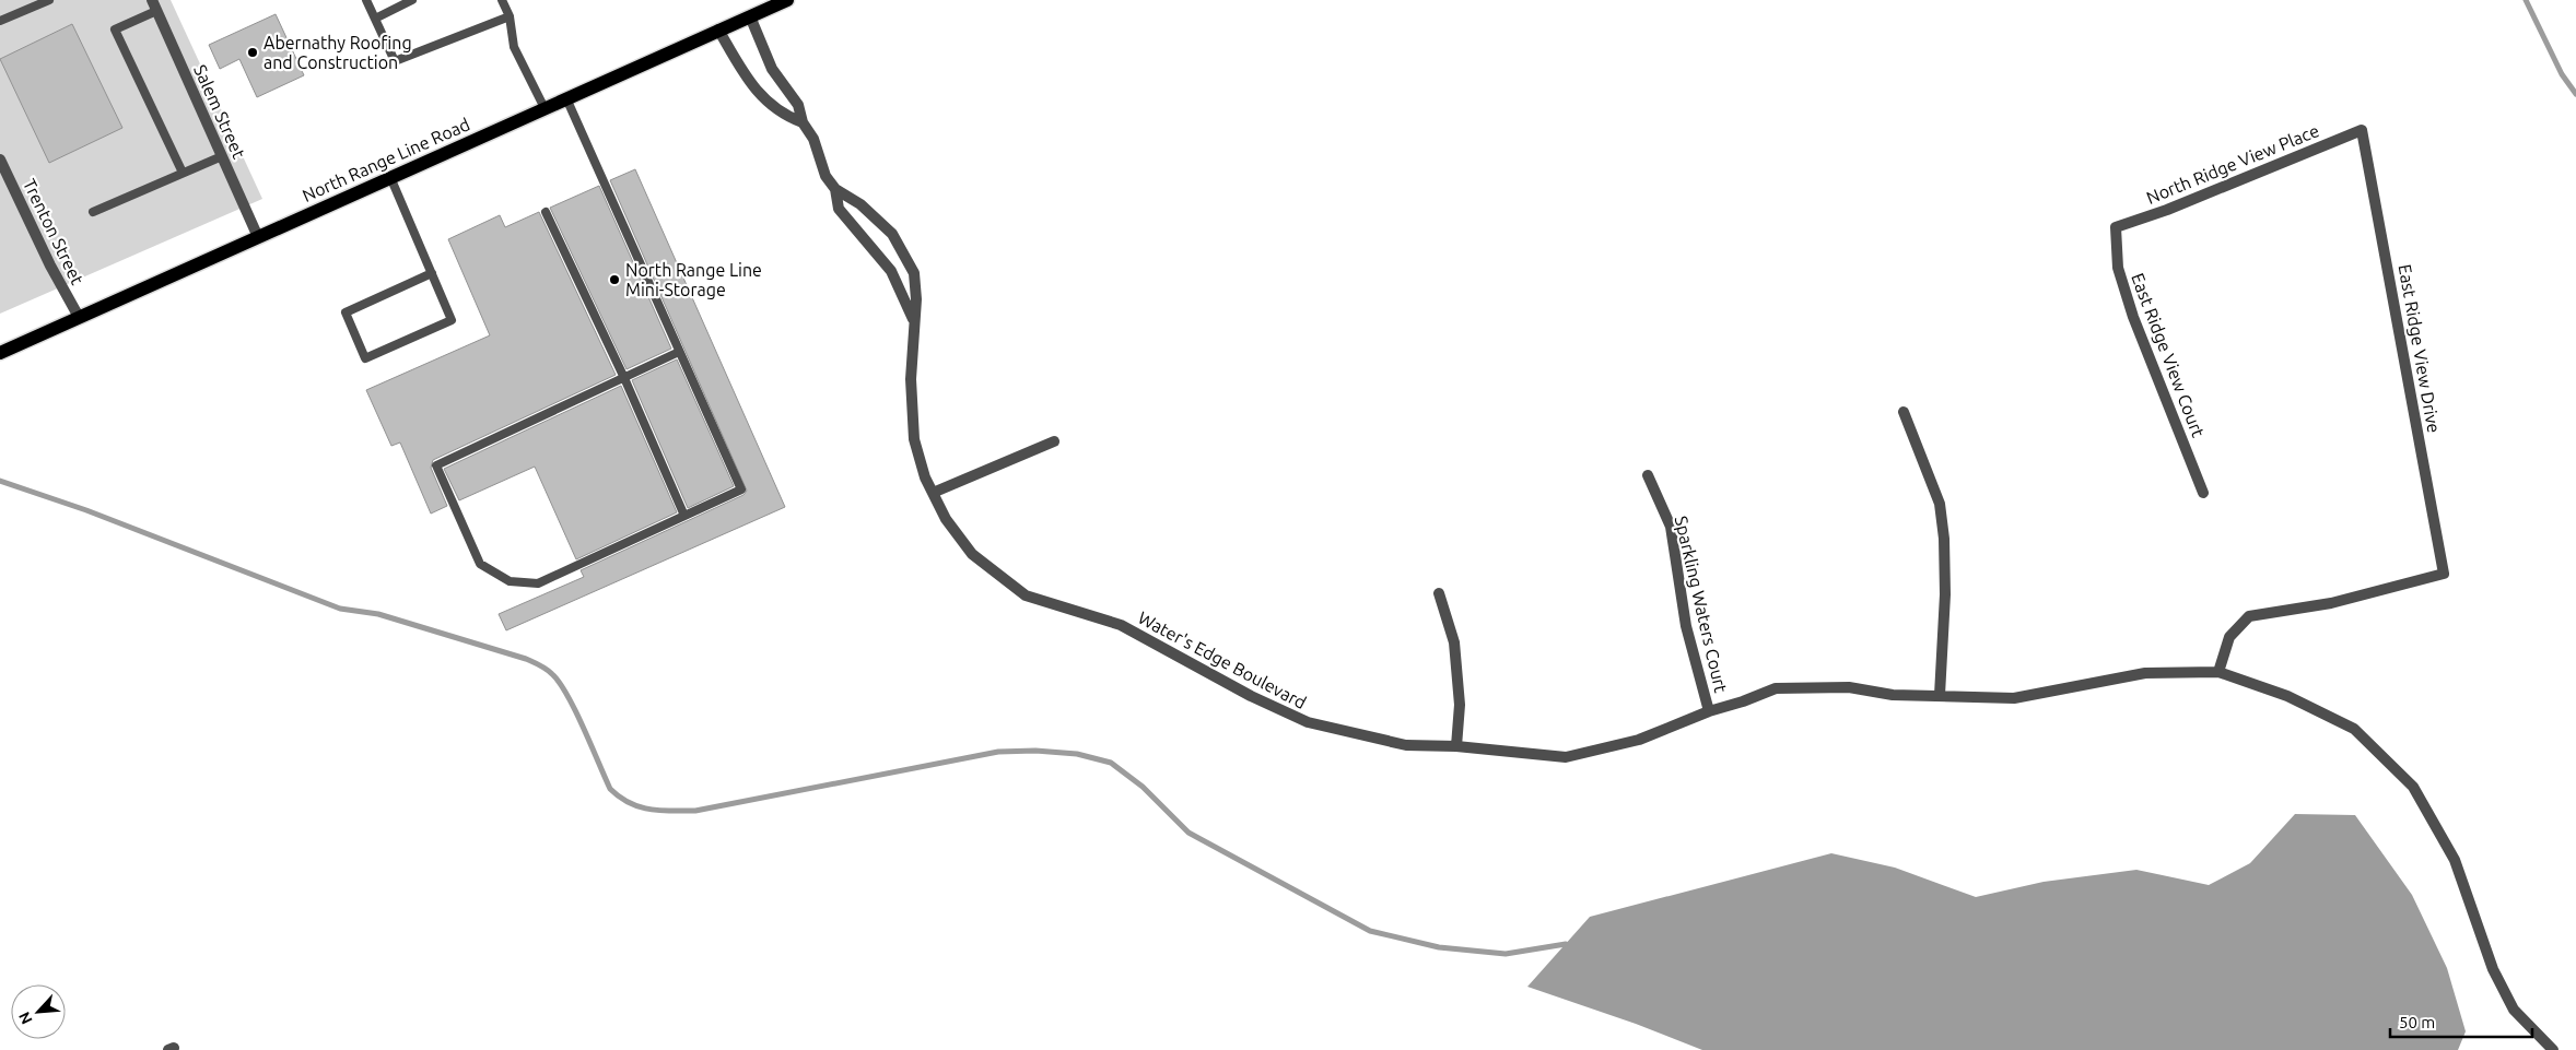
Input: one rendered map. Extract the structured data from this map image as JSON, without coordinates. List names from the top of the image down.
{
  "streets": {
    "main road": ["North Range Line Road"],
    "street": [
      "Salem Street",
      "North Ridge View Place",
      "Trenton Street",
      "East Ridge View Drive",
      "East Ridge View Court",
      "Sparkling Waters Court",
      "Water's Edge Boulevard"
    ]
  },
  "crossings": [
    ["Salem Street", "North Range Line Road"],
    ["North Range Line Road", "Trenton Street"],
    ["North Range Line Road", "Water's Edge Boulevard"],
    ["North Ridge View Place", "East Ridge View Drive"],
    ["North Ridge View Place", "East Ridge View Court"],
    ["East Ridge View Drive", "Water's Edge Boulevard"],
    ["Sparkling Waters Court", "Water's Edge Boulevard"]
  ],
  "places": ["Abernathy Roofing and Construction", "North Range Line Mini-Storage"],
  "scale_bar": "50 m",
  "north": "bottom left"
}
